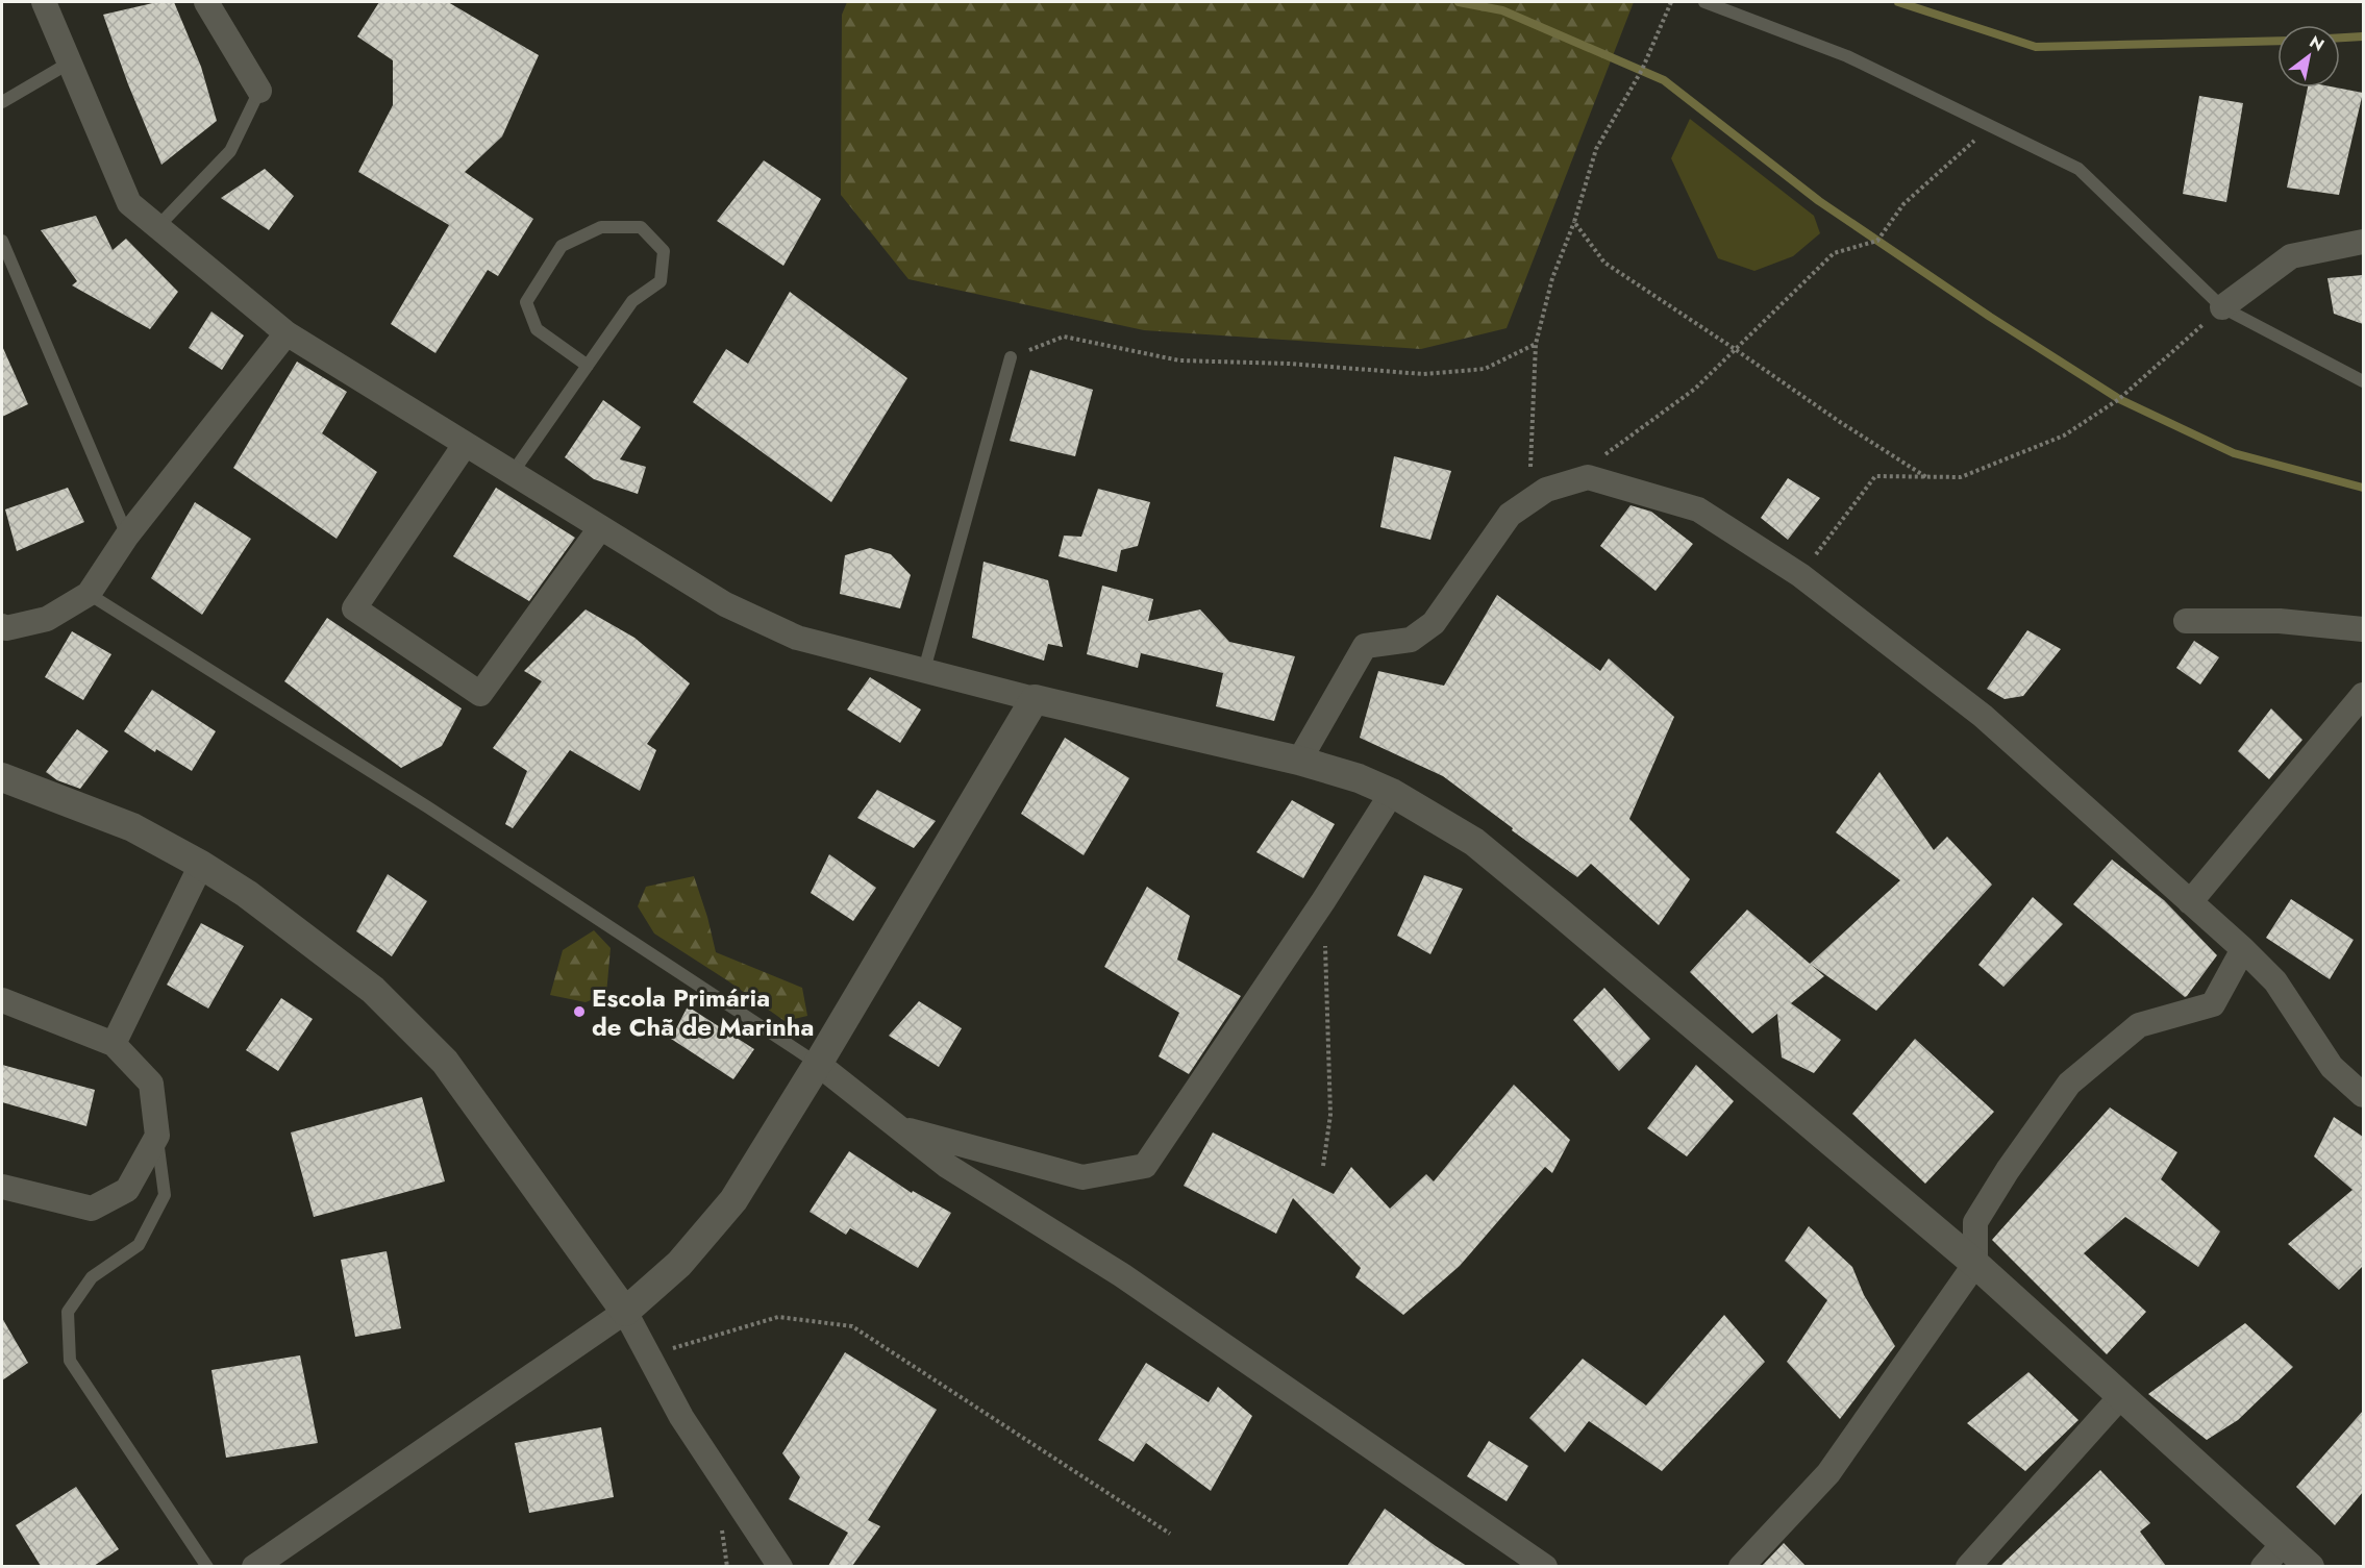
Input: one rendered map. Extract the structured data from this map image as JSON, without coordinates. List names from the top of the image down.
{
  "places": ["Escola Primária de Chã de Marinha"],
  "north": "top right"
}
